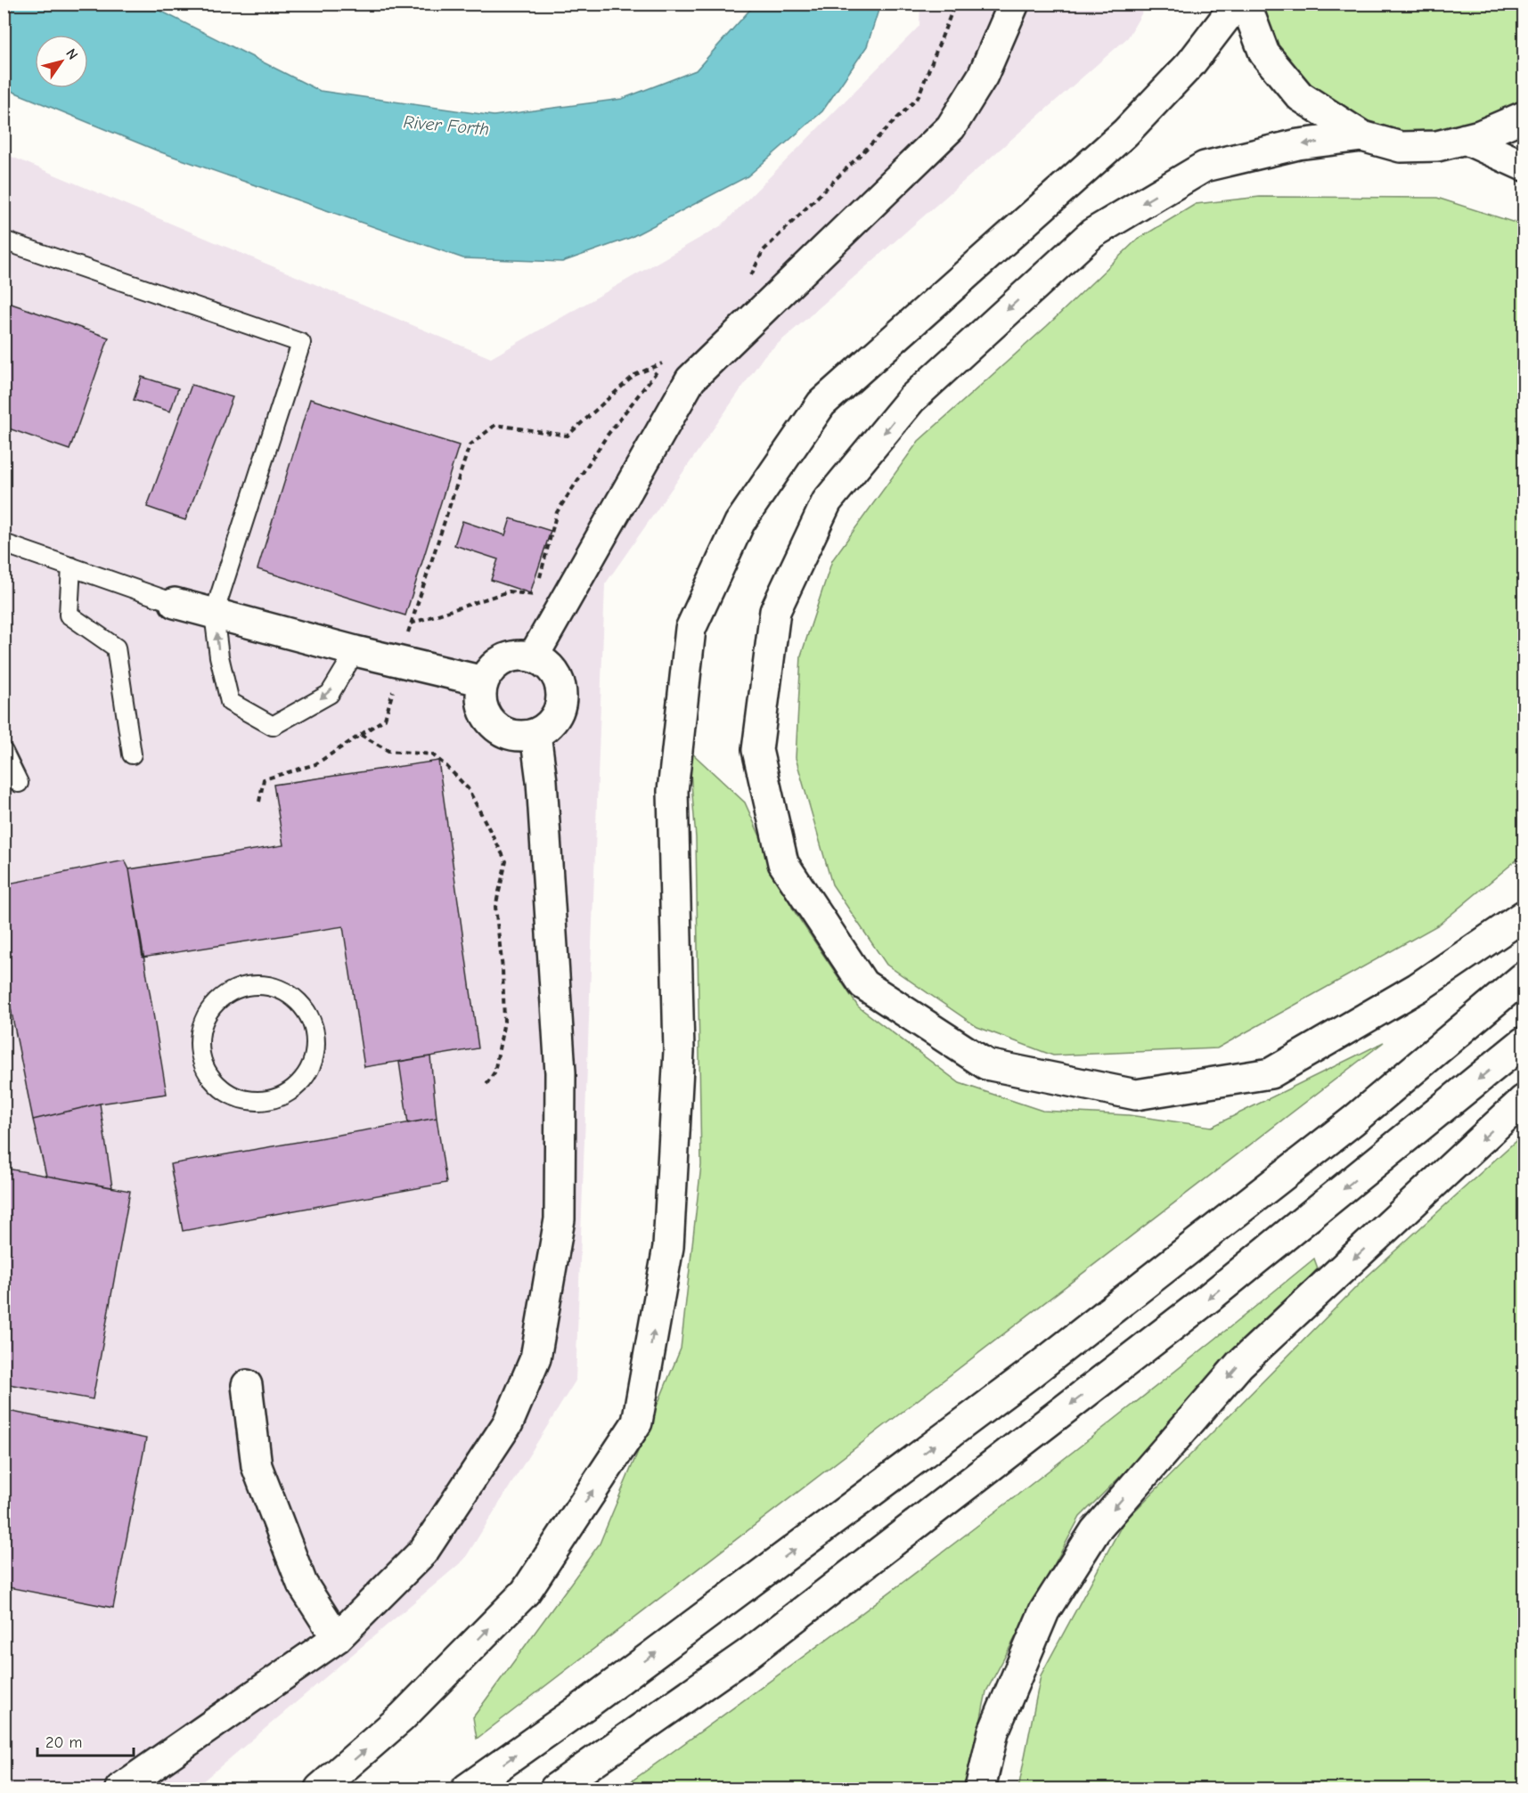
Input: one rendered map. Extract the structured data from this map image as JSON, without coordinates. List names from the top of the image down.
{
  "water": ["River Forth"],
  "scale_bar": "20 m",
  "north": "top right"
}
